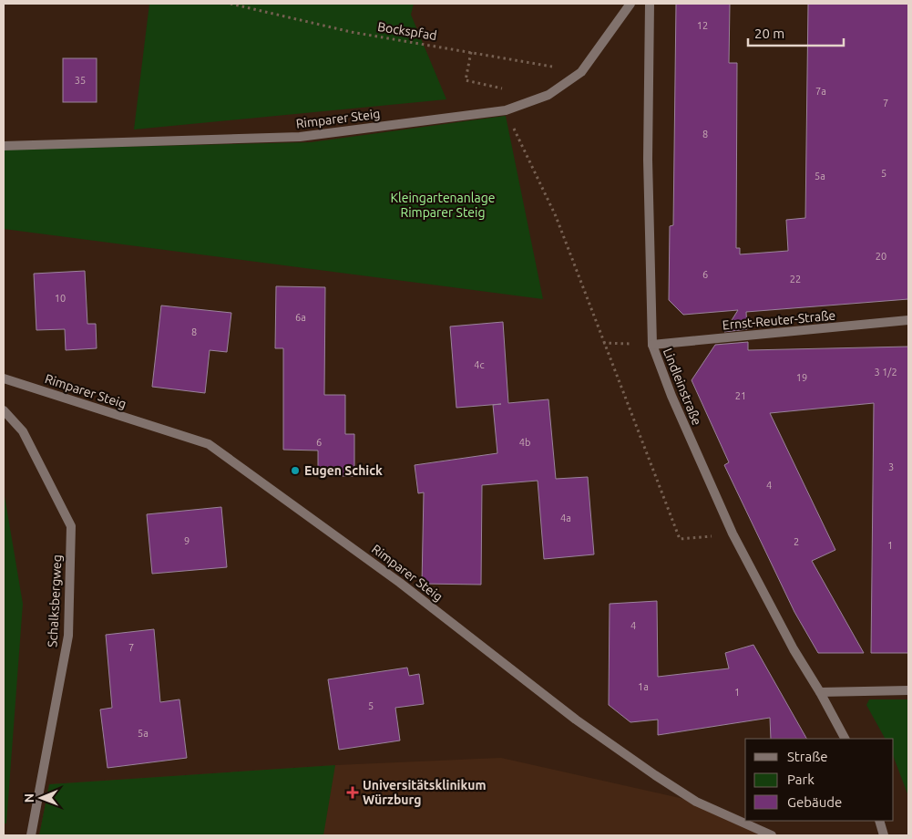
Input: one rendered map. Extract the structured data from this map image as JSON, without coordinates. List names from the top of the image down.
{
  "streets": {
    "street": [
      "Rimparer Steig",
      "Ernst-Reuter-Straße",
      "Lindleinstraße",
      "Schalksbergweg"
    ],
    "path": ["Bockspfad"]
  },
  "crossings": [
    ["Bockspfad", "Rimparer Steig"],
    ["Ernst-Reuter-Straße", "Lindleinstraße"]
  ],
  "parks": ["Kleingartenanlage Rimparer Steig"],
  "places": {
    "other": ["Eugen Schick"],
    "health": ["Universitätsklinikum Würzburg"]
  },
  "house_numbers": [
    "12",
    "35",
    "7a",
    "7",
    "8",
    "5",
    "5a",
    "20",
    "6",
    "22",
    "10",
    "6a",
    "8",
    "4c",
    "3 1/2",
    "19",
    "21",
    "6",
    "4b",
    "3",
    "4",
    "4a",
    "9",
    "2",
    "1",
    "4",
    "7",
    "1a",
    "1",
    "5",
    "5a"
  ],
  "legend": ["Straße", "Park", "Gebäude"],
  "scale_bar": "20 m",
  "north": "left"
}
